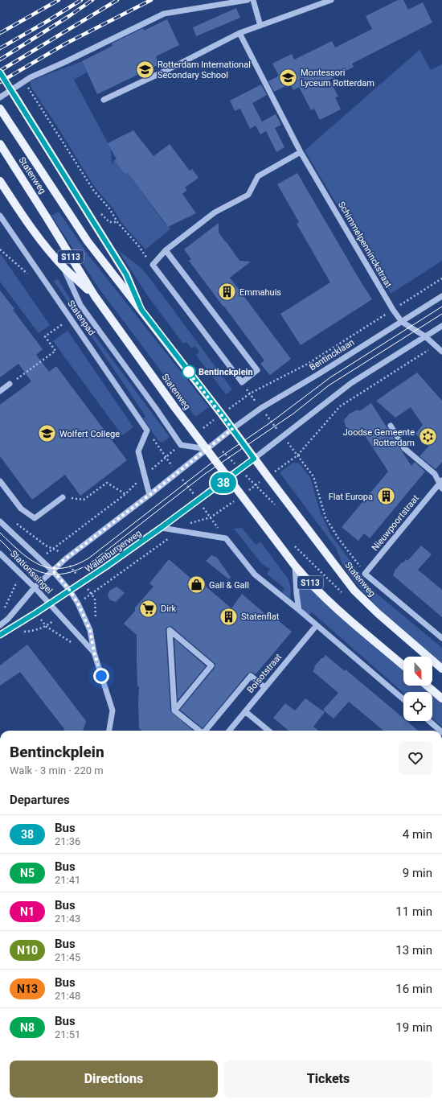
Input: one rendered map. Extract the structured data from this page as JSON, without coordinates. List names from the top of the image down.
{
  "streets": {
    "main road": ["Statenweg", "S113"],
    "street": [
      "Schimmelpenninckstraat",
      "Statenpad",
      "Bentincklaan",
      "Nieuwpoortstraat",
      "Walenburgerweg",
      "Stationssingel",
      "Boisotstraat"
    ]
  },
  "crossings": [
    ["Statenweg", "S113"],
    ["Statenweg", "Bentincklaan"],
    ["Statenweg", "Nieuwpoortstraat"],
    ["Schimmelpenninckstraat", "Bentincklaan"],
    ["S113", "Bentincklaan"],
    ["S113", "Walenburgerweg"],
    ["Walenburgerweg", "Stationssingel"]
  ],
  "places": {
    "school or university": ["Rotterdam International Secondary School", "Montessori Lyceum Rotterdam", "Wolfert College"],
    "building": ["Emmahuis", "Flat Europa", "Statenflat"],
    "other": ["Bentinckplein"],
    "synagogue": ["Joodse Gemeente Rotterdam"],
    "shop": ["Gall & Gall"],
    "supermarket": ["Dirk"]
  },
  "lines": ["bus line 38"],
  "north": "bottom",
  "page": {
    "on_map": "38",
    "heading": [
      ["Bentinckplein", "Walk · 3 min · 220 m"],
      "Departures"
    ],
    "list": [
      {
        "mark": "38",
        "name": "Bus",
        "note": "21:36",
        "value": "4 min"
      },
      {
        "mark": "N5",
        "name": "Bus",
        "note": "21:41",
        "value": "9 min"
      },
      {
        "mark": "N1",
        "name": "Bus",
        "note": "21:43",
        "value": "11 min"
      },
      {
        "mark": "N10",
        "name": "Bus",
        "note": "21:45",
        "value": "13 min"
      },
      {
        "mark": "N13",
        "name": "Bus",
        "note": "21:48",
        "value": "16 min"
      },
      {
        "mark": "N8",
        "name": "Bus",
        "note": "21:51",
        "value": "19 min"
      }
    ],
    "buttons": ["Directions", "Tickets"]
  }
}
